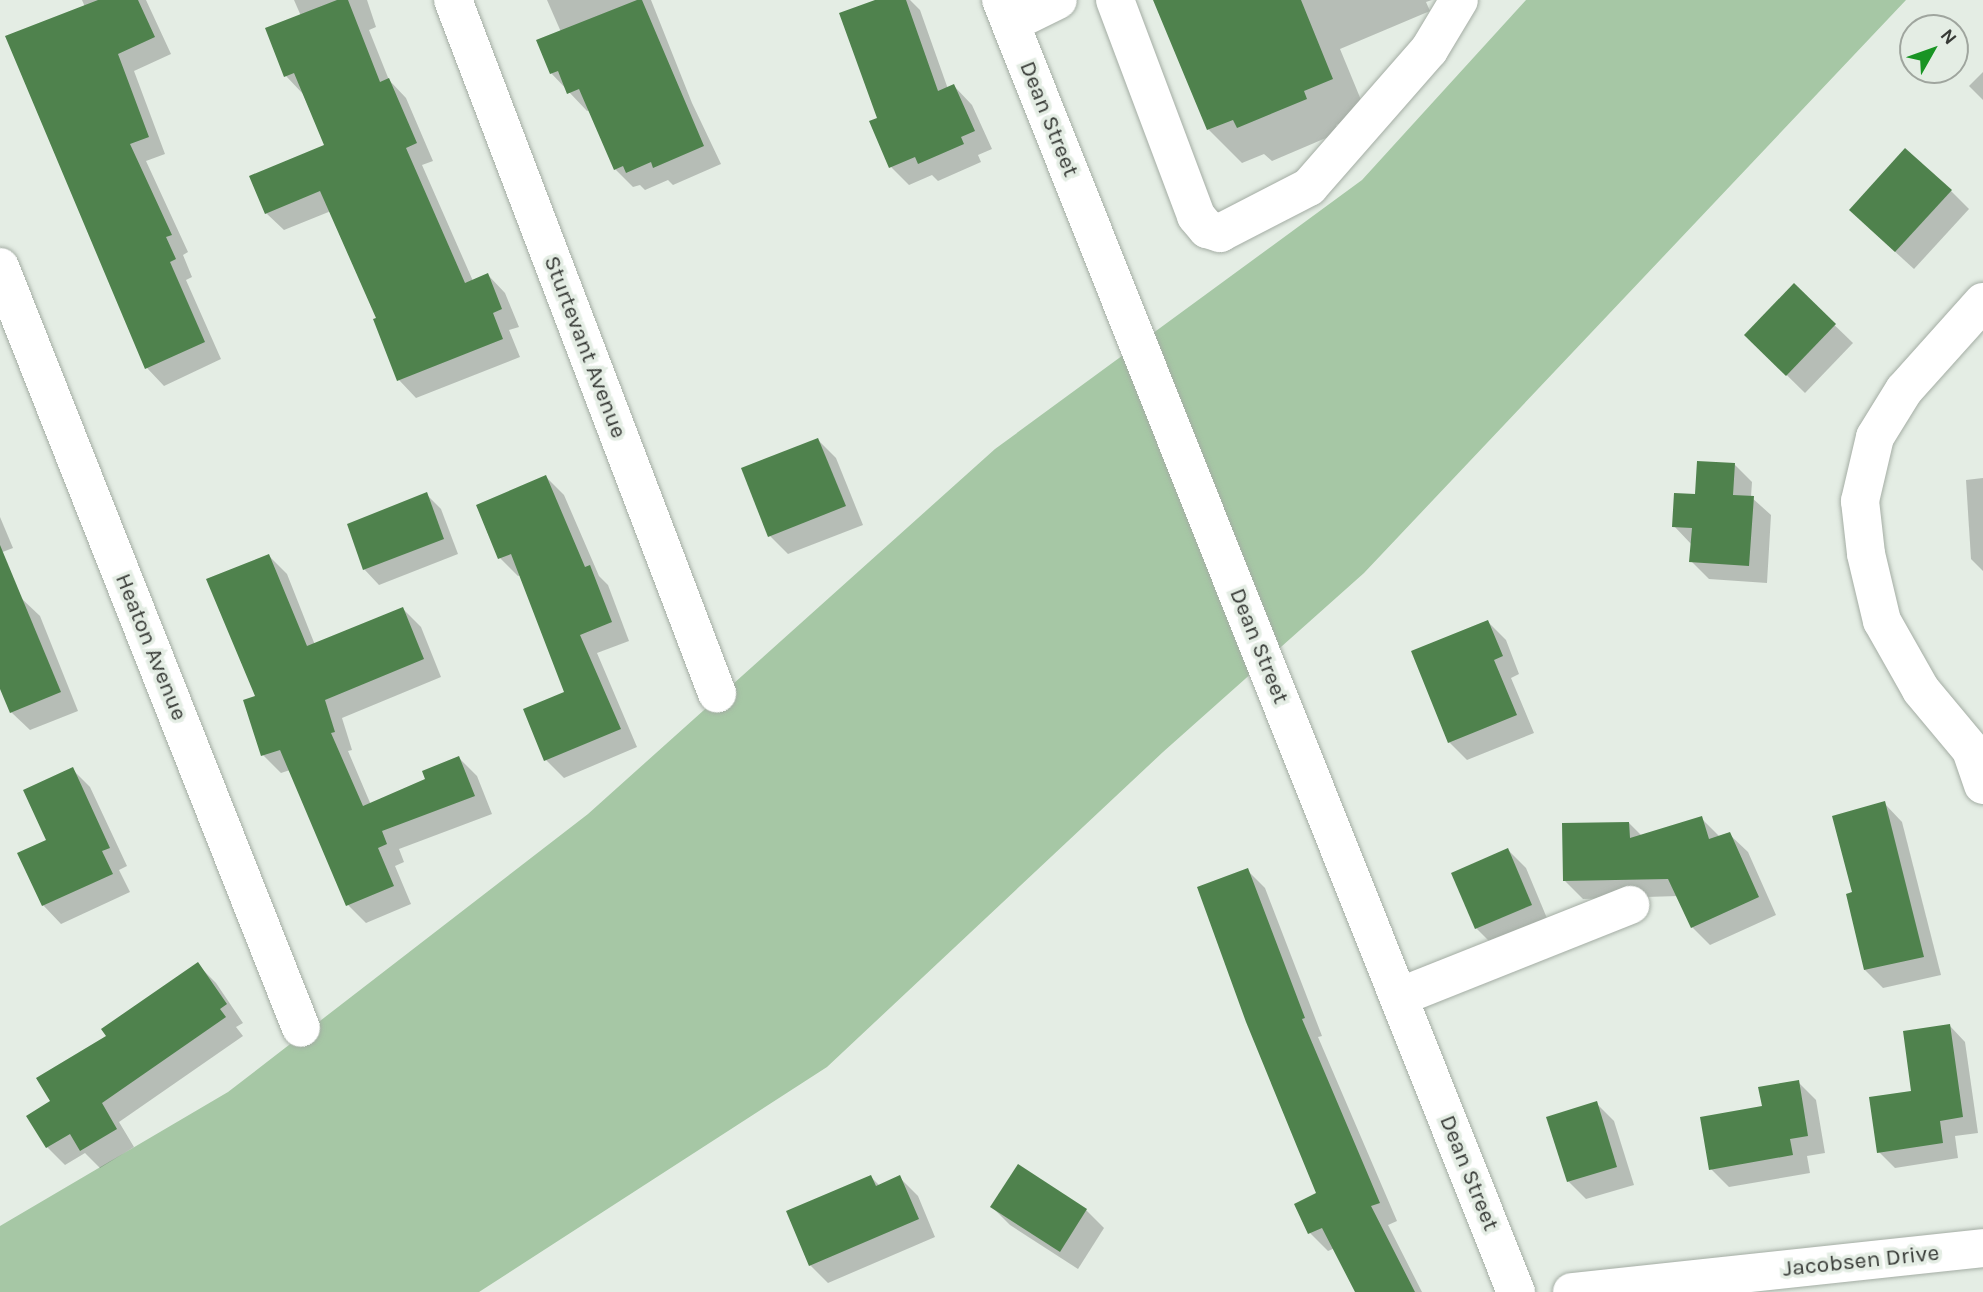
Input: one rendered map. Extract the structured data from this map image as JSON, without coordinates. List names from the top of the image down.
{
  "streets": {
    "street": [
      "Dean Street",
      "Sturtevant Avenue",
      "Heaton Avenue",
      "Jacobsen Drive"
    ]
  },
  "north": "top right"
}
